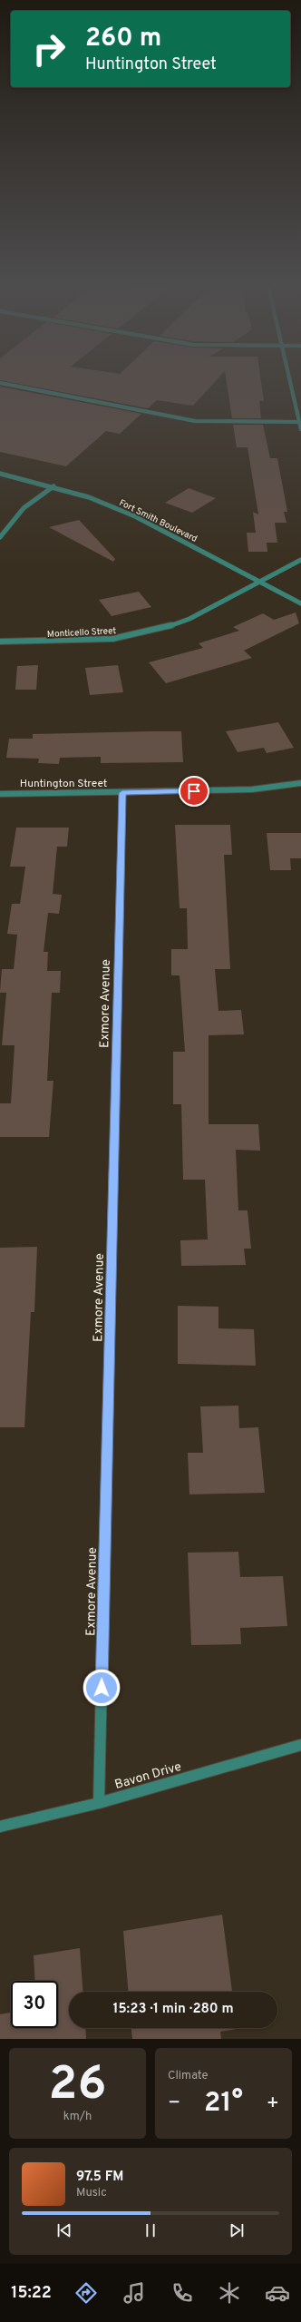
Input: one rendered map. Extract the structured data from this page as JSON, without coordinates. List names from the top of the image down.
{
  "streets": {
    "street": [
      "Fort Smith Boulevard",
      "Monticello Street",
      "Huntington Street",
      "Exmore Avenue",
      "Bavon Drive"
    ]
  },
  "crossings": [
    ["Fort Smith Boulevard", "Monticello Street"],
    ["Huntington Street", "Exmore Avenue"],
    ["Exmore Avenue", "Bavon Drive"]
  ],
  "page": {
    "turn": ["260 m", "Huntington Street"],
    "limit": "30",
    "trip": "15:23 · 1 min · 280 m",
    "tile": [
      ["26", "km/h"],
      "Climate"
    ],
    "heat": ["−", "21°", "+"],
    "song": ["97.5 FM", "Music"],
    "tabs": "15:22"
  }
}
